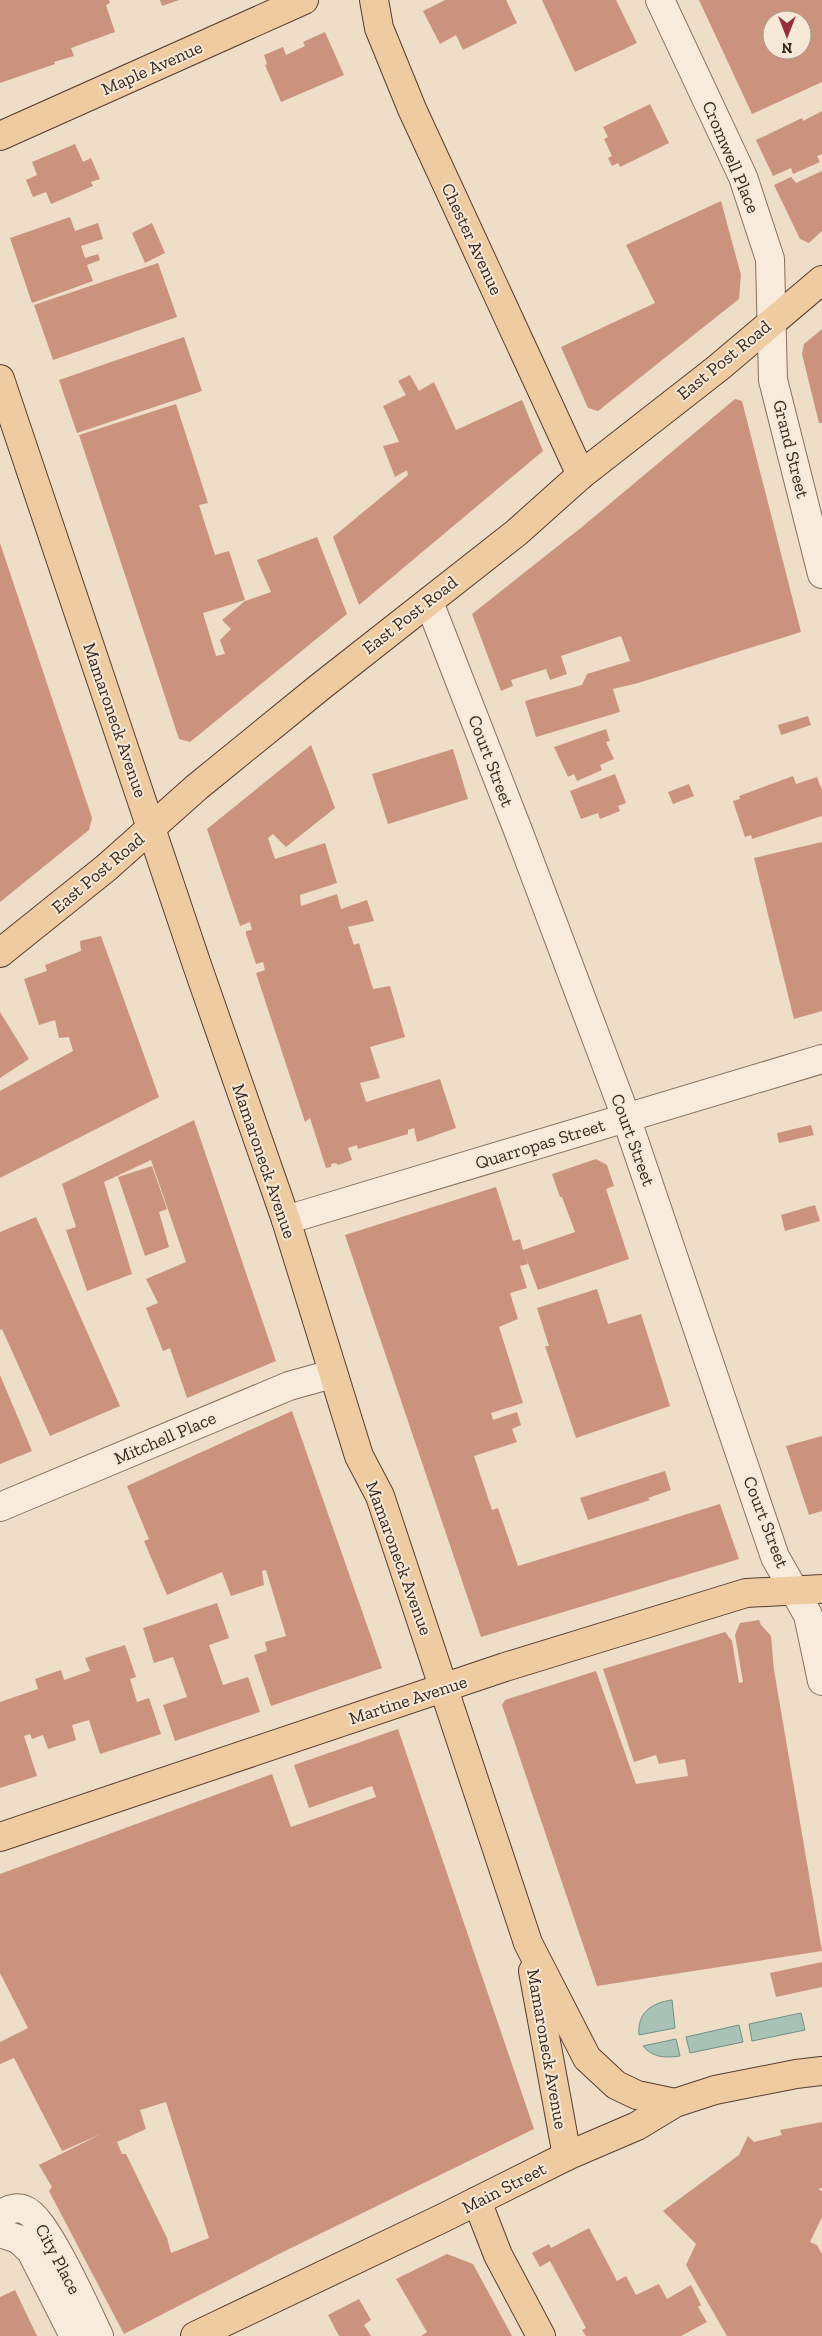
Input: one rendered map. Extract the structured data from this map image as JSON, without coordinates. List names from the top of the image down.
{
  "streets": {
    "main road": [
      "Maple Avenue",
      "Chester Avenue",
      "East Post Road",
      "Mamaroneck Avenue",
      "Martine Avenue",
      "Main Street"
    ],
    "street": [
      "Cromwell Place",
      "Grand Street",
      "Court Street",
      "Quarropas Street",
      "Mitchell Place",
      "City Place"
    ]
  },
  "crossings": [
    ["Cromwell Place", "East Post Road"],
    ["Cromwell Place", "Grand Street"],
    ["Chester Avenue", "East Post Road"],
    ["East Post Road", "Grand Street"],
    ["East Post Road", "Mamaroneck Avenue"],
    ["East Post Road", "Court Street"],
    ["Mamaroneck Avenue", "Quarropas Street"],
    ["Mamaroneck Avenue", "Mitchell Place"],
    ["Mamaroneck Avenue", "Martine Avenue"],
    ["Mamaroneck Avenue", "Main Street"],
    ["Court Street", "Quarropas Street"],
    ["Court Street", "Martine Avenue"]
  ],
  "north": "bottom"
}
